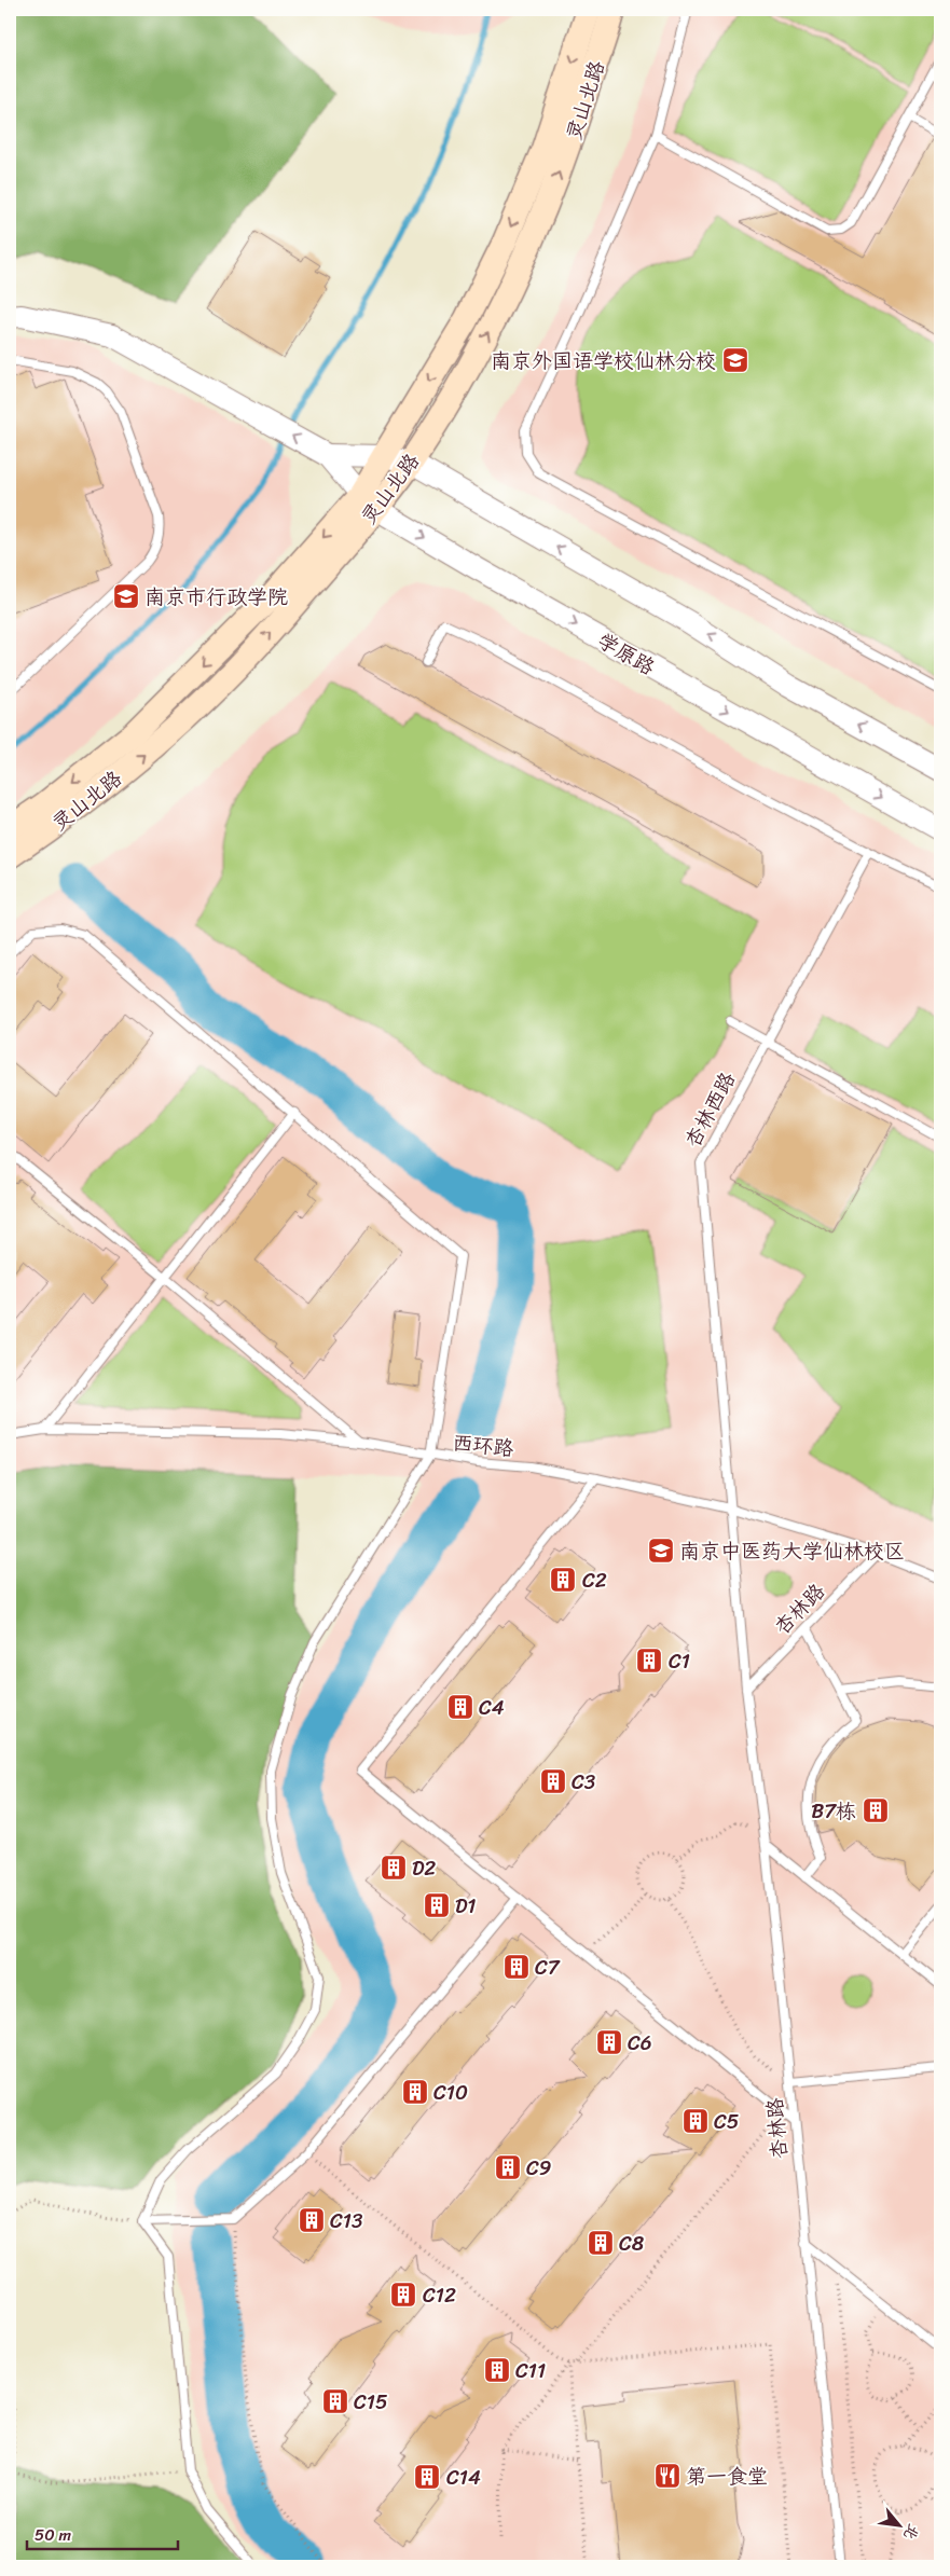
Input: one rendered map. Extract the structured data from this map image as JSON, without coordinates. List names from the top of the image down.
{
  "streets": {
    "main road": ["灵山北路"],
    "street": ["学原路"],
    "lane": ["杏林西路", "西环路", "杏林路"]
  },
  "crossings": [
    ["灵山北路", "学原路"],
    ["杏林西路", "西环路"],
    ["杏林西路", "杏林路"],
    ["西环路", "杏林路"]
  ],
  "places": {
    "school or university": ["南京外国语学校仙林分校", "南京市行政学院", "南京中医药大学仙林校区"],
    "building": [
      "C2",
      "C1",
      "C4",
      "C3",
      "B7栋",
      "D2",
      "D1",
      "C7",
      "C6",
      "C10",
      "C5",
      "C9",
      "C13",
      "C8",
      "C12",
      "C11",
      "C15",
      "C14"
    ],
    "restaurant": ["第一食堂"]
  },
  "scale_bar": "50 m",
  "north": "bottom right"
}
